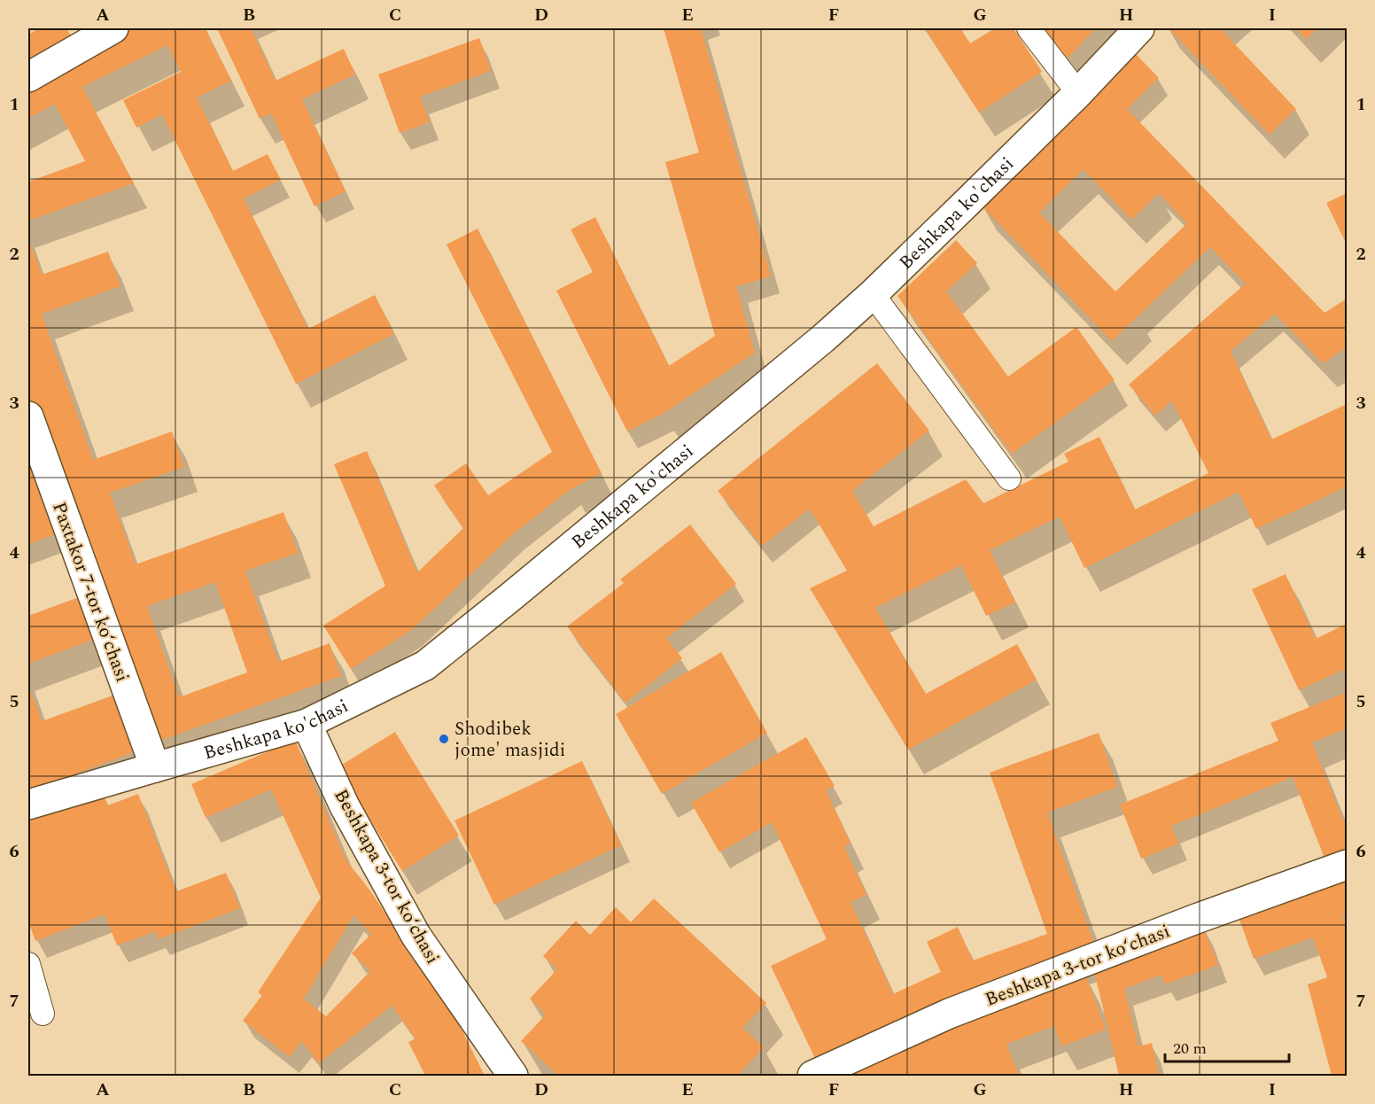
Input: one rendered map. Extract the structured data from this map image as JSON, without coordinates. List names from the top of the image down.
{
  "streets": {
    "street": ["Beshkapa ko'chasi", "Paxtakor 7-tor koʻchasi", "Beshkapa 3-tor koʻchasi"]
  },
  "crossings": [
    ["Beshkapa ko'chasi", "Paxtakor 7-tor koʻchasi"],
    ["Beshkapa ko'chasi", "Beshkapa 3-tor koʻchasi"]
  ],
  "places": ["Shodibek jome' masjidi"],
  "scale_bar": "20 m",
  "grid": {
    "columns": [
      "A",
      "B",
      "C",
      "D",
      "E",
      "F",
      "G",
      "H",
      "I"
    ],
    "rows": [
      "1",
      "2",
      "3",
      "4",
      "5",
      "6",
      "7"
    ]
  }
}
